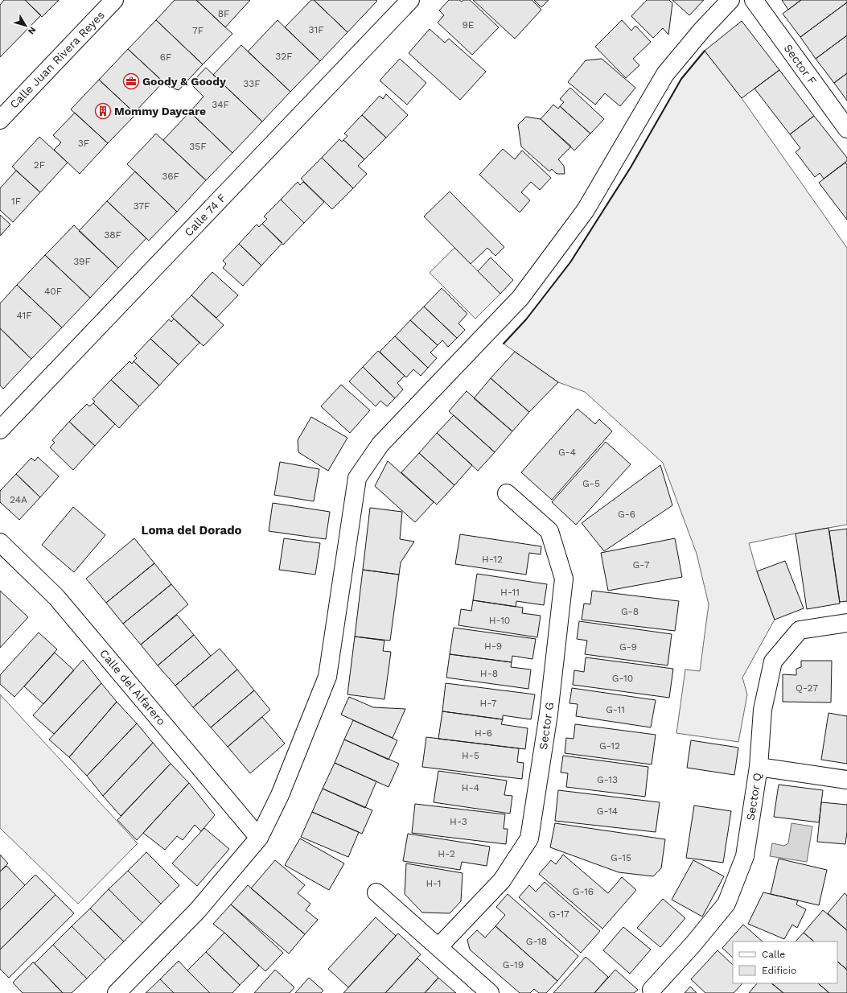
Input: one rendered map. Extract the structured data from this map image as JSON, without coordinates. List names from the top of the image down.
{
  "streets": {
    "street": [
      "Calle Juan Rivera Reyes",
      "Sector F",
      "Calle 74 F",
      "Calle del Alfarero",
      "Sector G",
      "Sector Q"
    ]
  },
  "districts": ["Loma del Dorado"],
  "places": {
    "office": ["Goody & Goody"],
    "building": ["Mommy Daycare"]
  },
  "house_numbers": [
    "8F",
    "9E",
    "31F",
    "7F",
    "32F",
    "6F",
    "33F",
    "34F",
    "3F",
    "35F",
    "2F",
    "36F",
    "1F",
    "37F",
    "38F",
    "39F",
    "40F",
    "41F",
    "G-4",
    "G-5",
    "24A",
    "G-6",
    "H-12",
    "G-7",
    "H-11",
    "G-8",
    "H-10",
    "H-9",
    "G-9",
    "H-8",
    "G-10",
    "Q-27",
    "H-7",
    "G-11",
    "H-6",
    "G-12",
    "H-5",
    "G-13",
    "H-4",
    "G-14",
    "H-3",
    "H-2",
    "G-15",
    "H-1",
    "G-16",
    "G-17",
    "G-18",
    "G-19"
  ],
  "legend": ["Calle", "Edificio"],
  "north": "bottom right"
}
